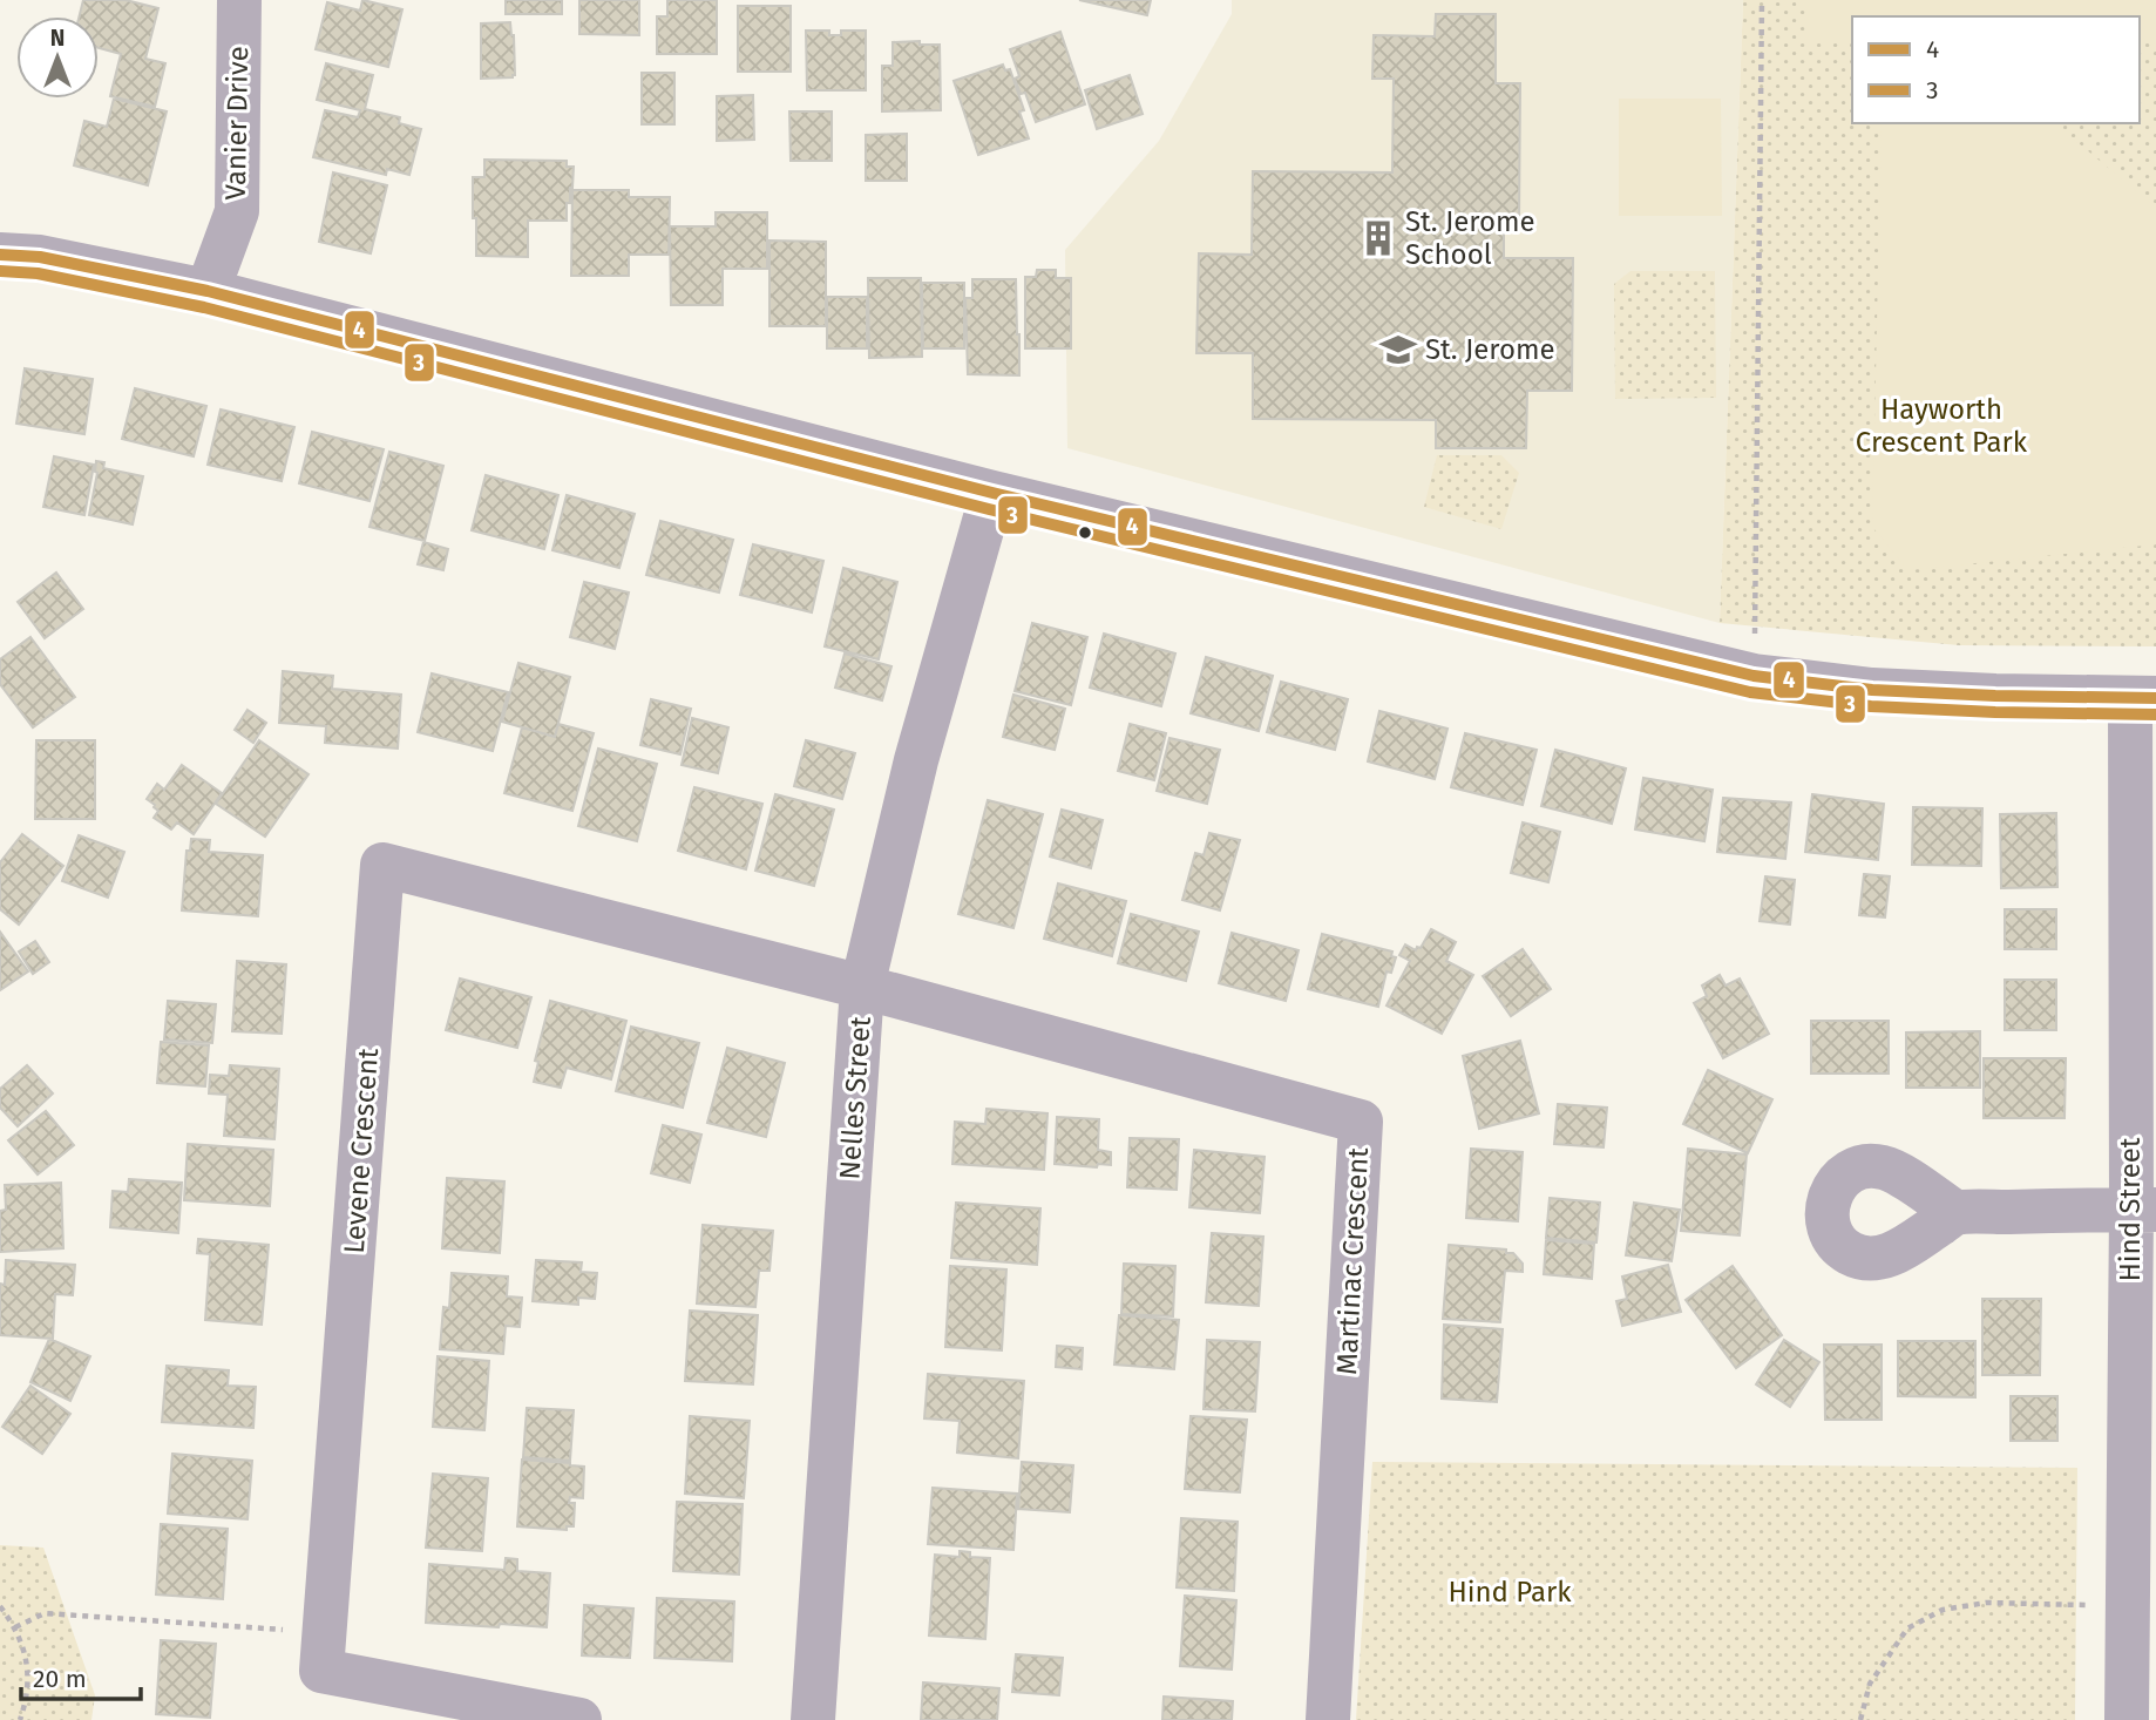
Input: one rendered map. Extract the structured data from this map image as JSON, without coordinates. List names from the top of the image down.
{
  "streets": {
    "street": [
      "Vanier Drive",
      "Nelles Street",
      "Levene Crescent",
      "Hind Street",
      "Martinac Crescent"
    ]
  },
  "crossings": [
    ["Nelles Street", "Levene Crescent"],
    ["Nelles Street", "Martinac Crescent"],
    ["Levene Crescent", "Martinac Crescent"]
  ],
  "parks": ["Hayworth Crescent Park", "Hind Park"],
  "places": {
    "building": ["St. Jerome School"],
    "school or university": ["St. Jerome"]
  },
  "lines": ["transit line 4", "transit line 3"],
  "legend": ["4", "3"],
  "scale_bar": "20 m",
  "north": "top"
}
